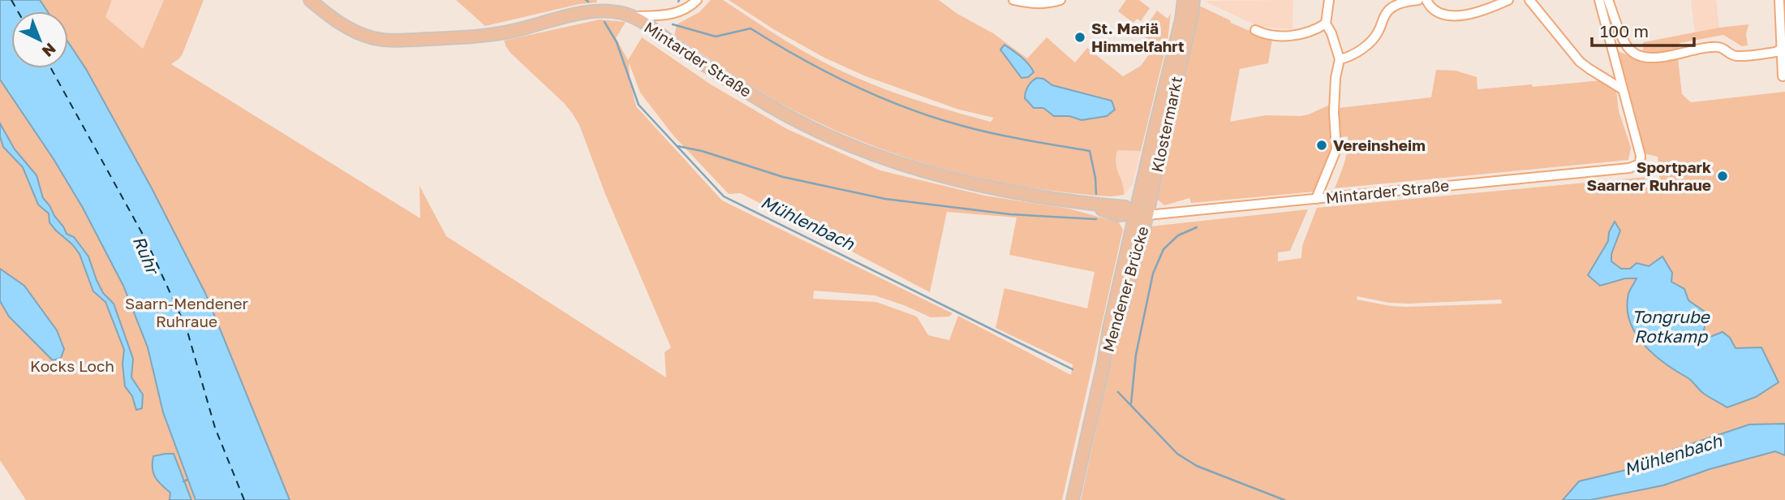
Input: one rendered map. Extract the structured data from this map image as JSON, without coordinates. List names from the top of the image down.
{
  "streets": {
    "main road": ["Mintarder Straße", "Klostermarkt", "Mendener Brücke"]
  },
  "crossings": [
    ["Mintarder Straße", "Klostermarkt"],
    ["Mintarder Straße", "Mendener Brücke"],
    ["Klostermarkt", "Mendener Brücke"]
  ],
  "water": ["Mühlenbach", "Ruhr", "Tongrube Rotkamp"],
  "parks": ["Saarn-Mendener Ruhraue", "Kocks Loch"],
  "places": ["St. Mariä Himmelfahrt", "Vereinsheim", "Sportpark Saarner Ruhraue"],
  "scale_bar": "100 m",
  "north": "bottom right"
}
